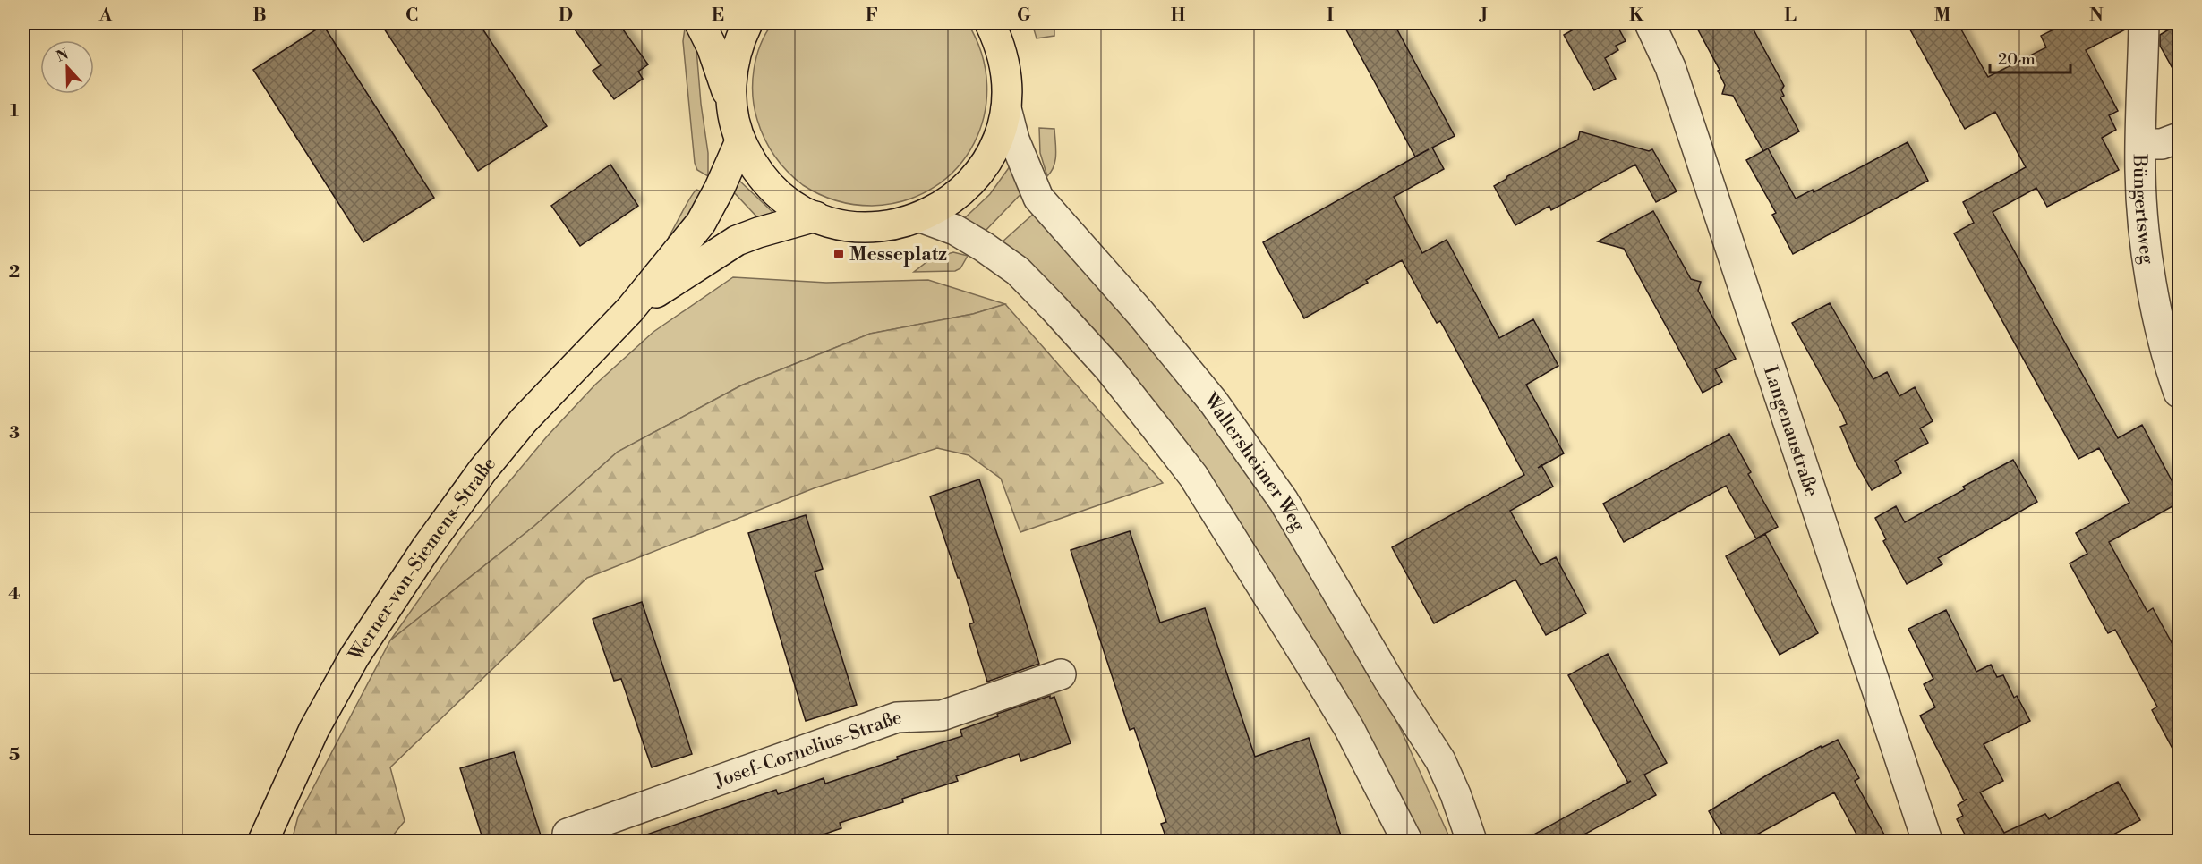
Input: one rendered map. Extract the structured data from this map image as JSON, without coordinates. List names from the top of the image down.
{
  "streets": {
    "main road": ["Wallersheimer Weg", "Werner-von-Siemens-Straße"],
    "street": ["Büngertsweg", "Langenaustraße", "Josef-Cornelius-Straße"]
  },
  "crossings": [
    ["Wallersheimer Weg", "Werner-von-Siemens-Straße"]
  ],
  "places": {
    "transit": ["Messeplatz"]
  },
  "scale_bar": "20 m",
  "north": "top",
  "grid": {
    "columns": [
      "A",
      "B",
      "C",
      "D",
      "E",
      "F",
      "G",
      "H",
      "I",
      "J",
      "K",
      "L",
      "M",
      "N"
    ],
    "rows": [
      "1",
      "2",
      "3",
      "4",
      "5"
    ]
  }
}
